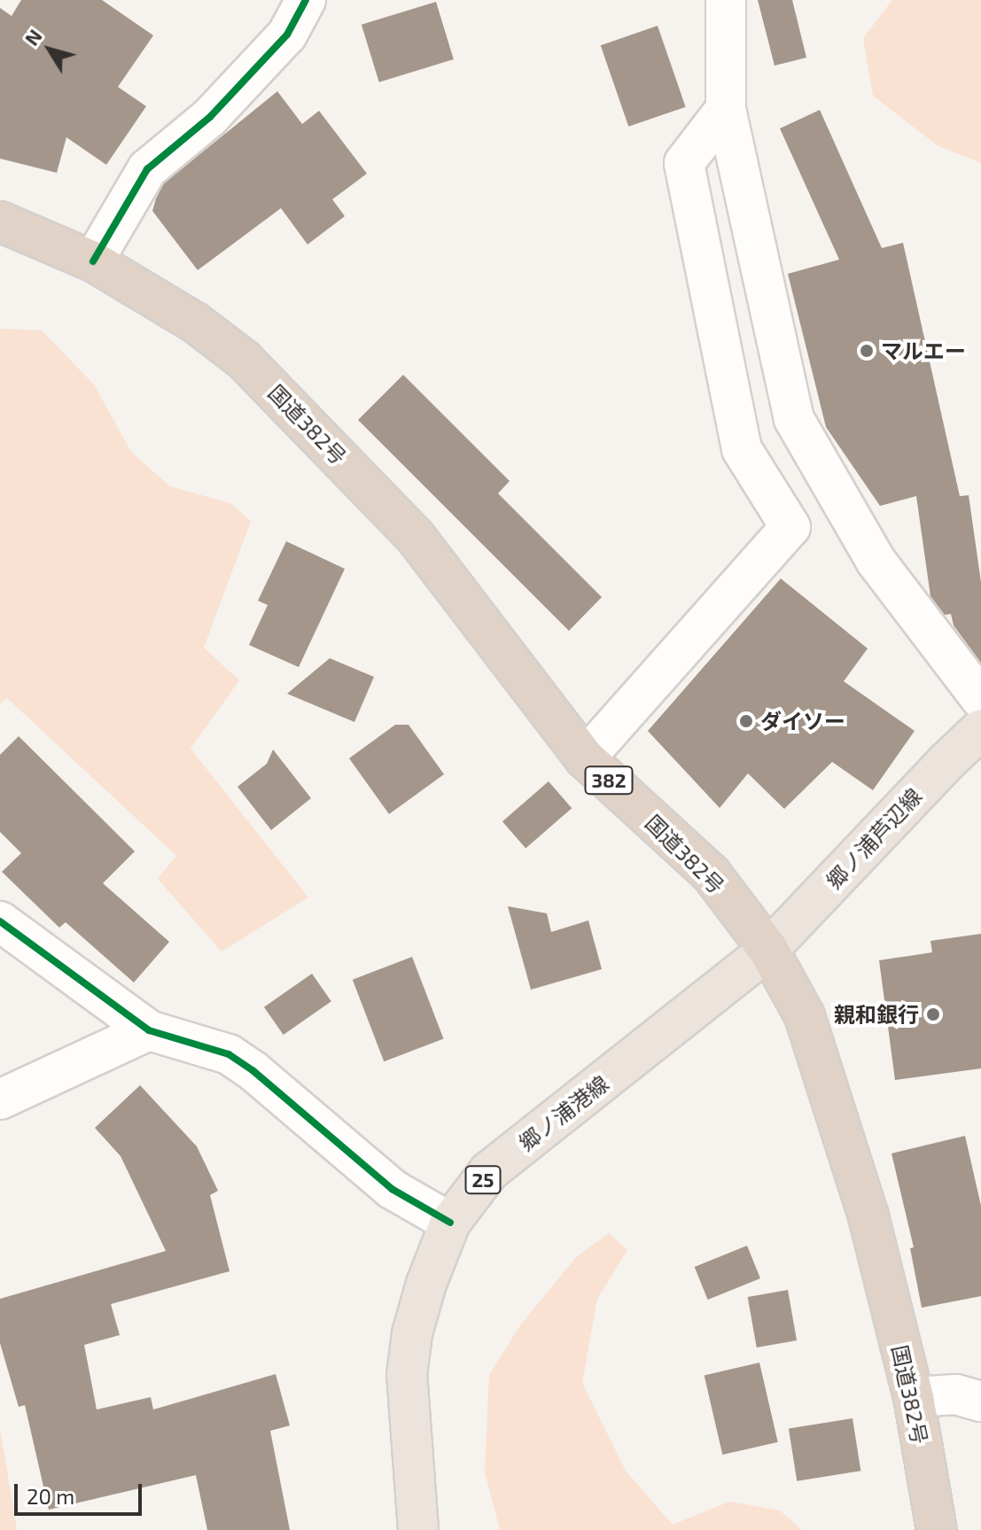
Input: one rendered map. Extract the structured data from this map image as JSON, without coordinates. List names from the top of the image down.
{
  "streets": {
    "highway": ["国道382号", "382"],
    "main road": ["郷ノ浦芦辺線", "郷ノ浦港線", "25"]
  },
  "crossings": [
    ["国道382号", "郷ノ浦芦辺線"],
    ["国道382号", "郷ノ浦港線"],
    ["郷ノ浦芦辺線", "郷ノ浦港線"]
  ],
  "places": ["マルエー", "ダイソー", "親和銀行"],
  "scale_bar": "20 m",
  "north": "top left"
}
